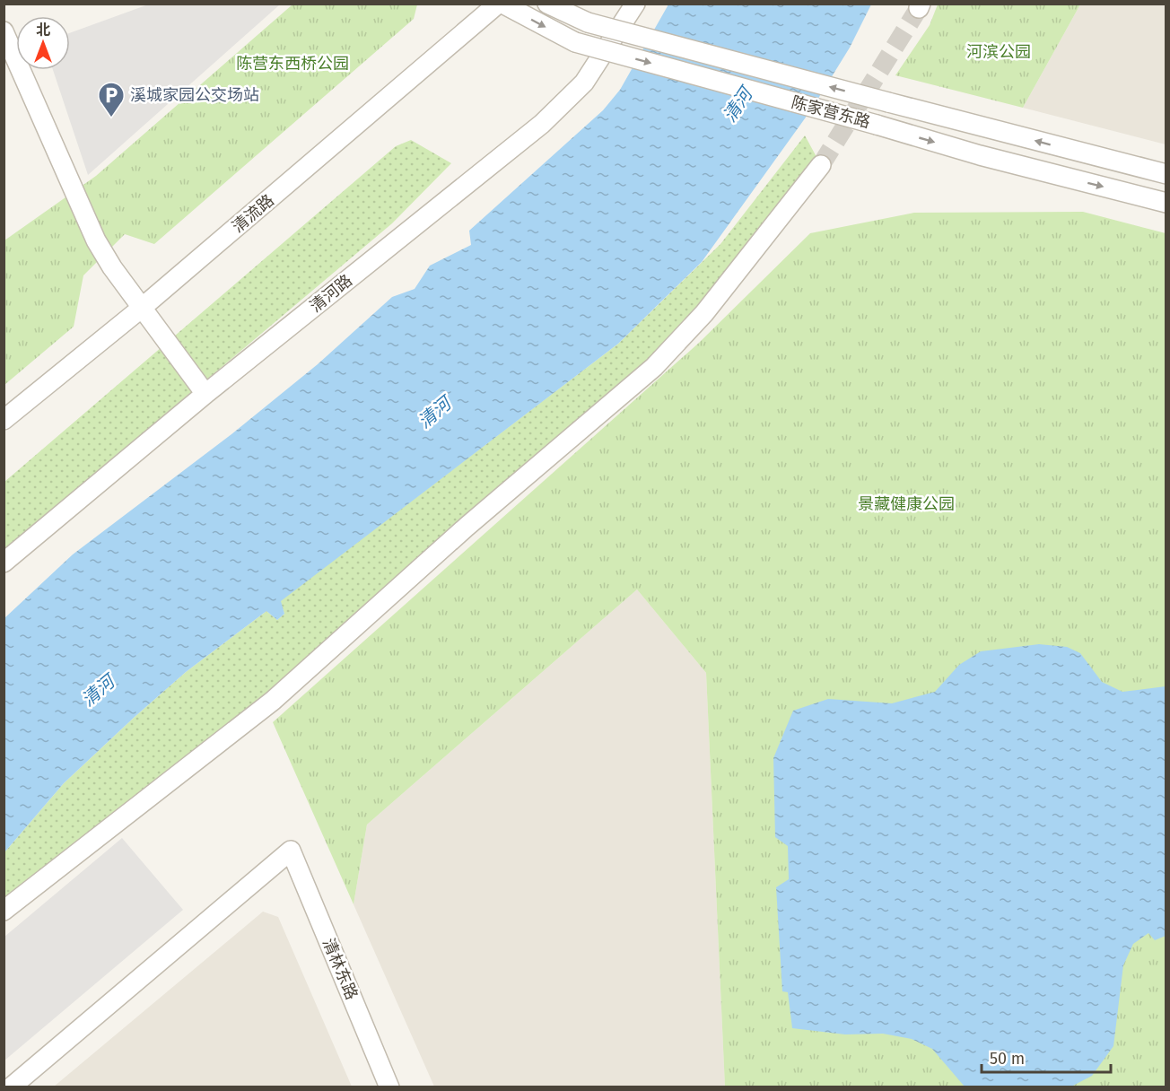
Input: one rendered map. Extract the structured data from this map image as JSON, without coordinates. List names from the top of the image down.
{
  "streets": {
    "street": [
      "陈家营东路",
      "清流路",
      "清河路",
      "清林东路"
    ]
  },
  "crossings": [
    ["陈家营东路", "清流路"]
  ],
  "water": ["清河"],
  "parks": ["河滨公园", "陈营东西桥公园", "景藏健康公园"],
  "places": {
    "parking": ["溪城家园公交场站"]
  },
  "scale_bar": "50 m",
  "north": "top"
}
